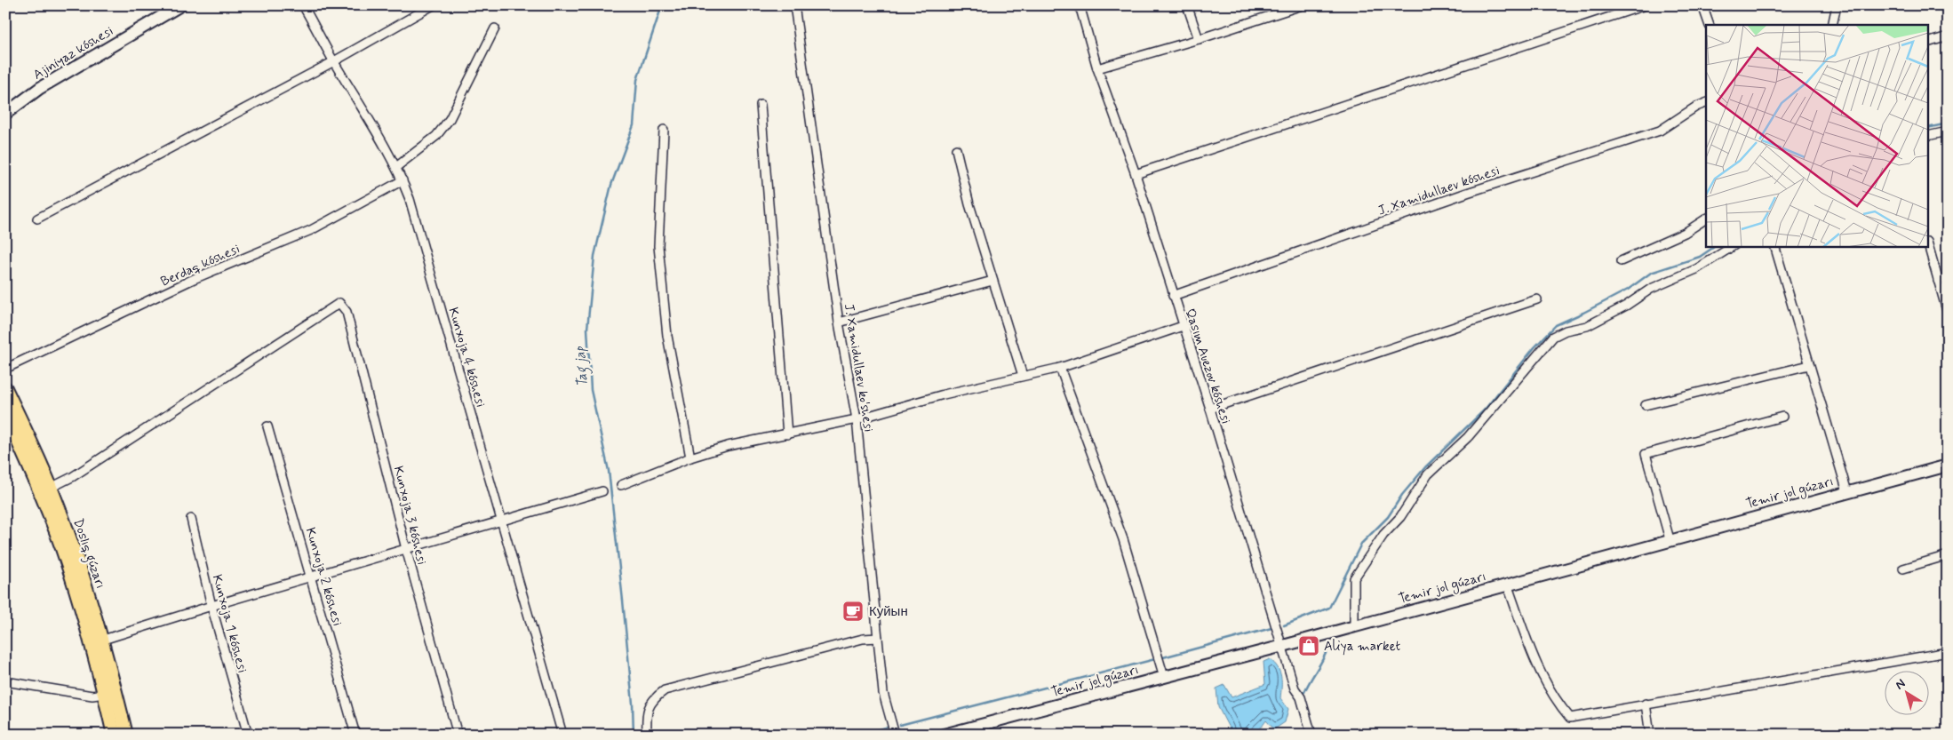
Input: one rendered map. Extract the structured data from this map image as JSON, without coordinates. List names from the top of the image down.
{
  "streets": {
    "main road": ["Doslıq gúzarı"],
    "street": [
      "Ajiniyaz kóshesi",
      "J. Xamidullaev kóshesi",
      "Berdaq kóshesi",
      "Kunxoja 4 kóshesi",
      "Qasım Auezov kóshesi",
      "J. Xamidullaev ko'shesi",
      "Temir jol gúzarı",
      "Kunxoja 3 kóshesi",
      "Kunxoja 2 kóshesi",
      "Kunxoja 1 kóshesi"
    ]
  },
  "crossings": [
    ["J. Xamidullaev kóshesi", "Qasım Auezov kóshesi"],
    ["Berdaq kóshesi", "Kunxoja 4 kóshesi"],
    ["Qasım Auezov kóshesi", "Temir jol gúzarı"],
    ["Kunxoja 3 kóshesi", "Doslıq gúzarı"]
  ],
  "water": ["Tag jap"],
  "places": {
    "cafe": ["Куйын"],
    "shop": ["Aliya market"]
  },
  "north": "top left"
}
